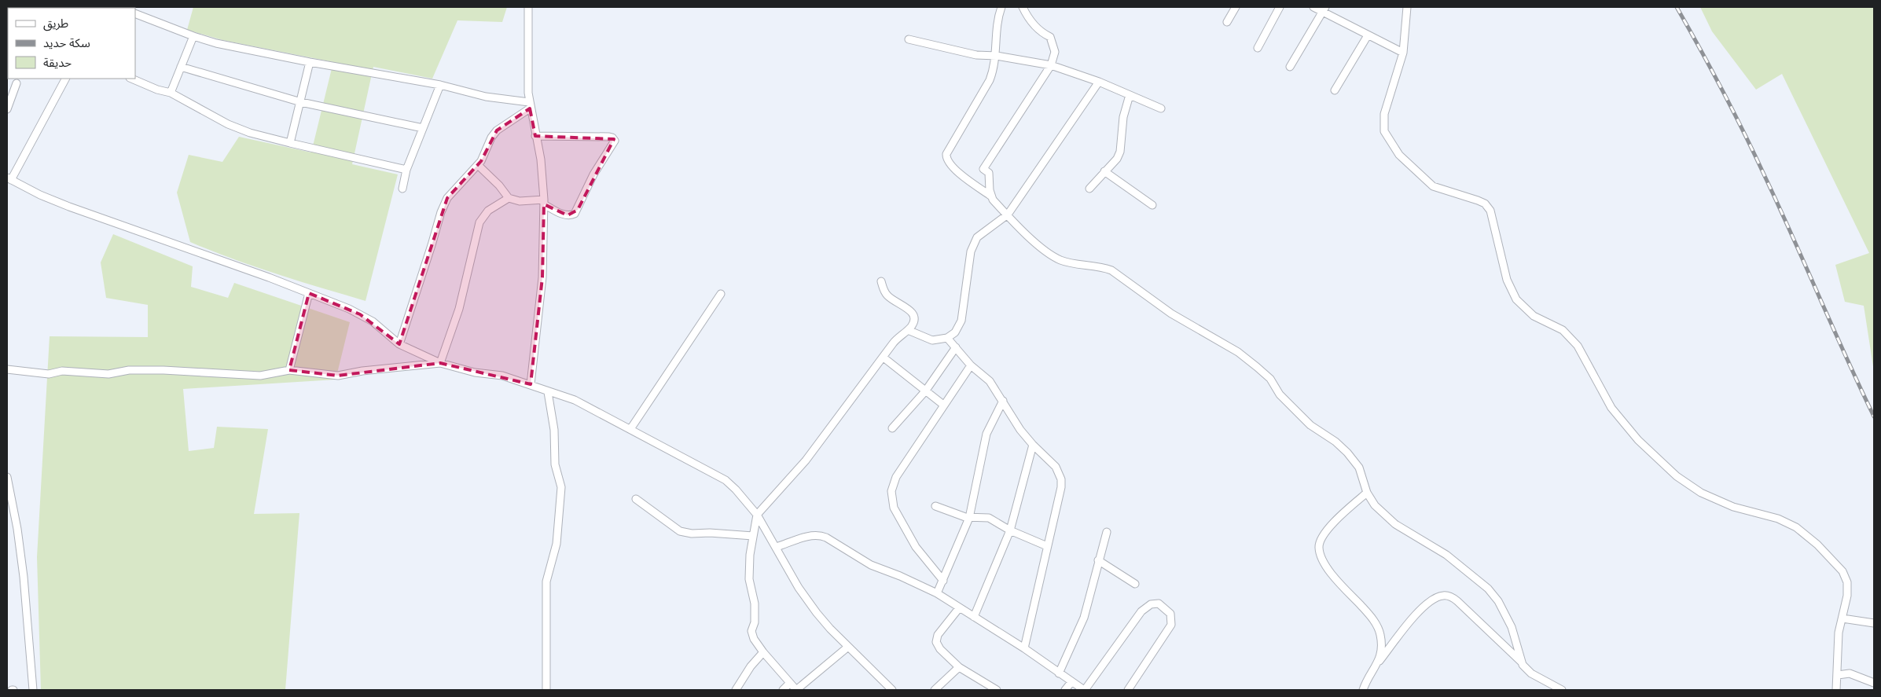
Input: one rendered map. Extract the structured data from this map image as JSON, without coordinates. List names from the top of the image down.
{
  "legend": ["طريق", "سكة حديد", "حديقة"]
}
